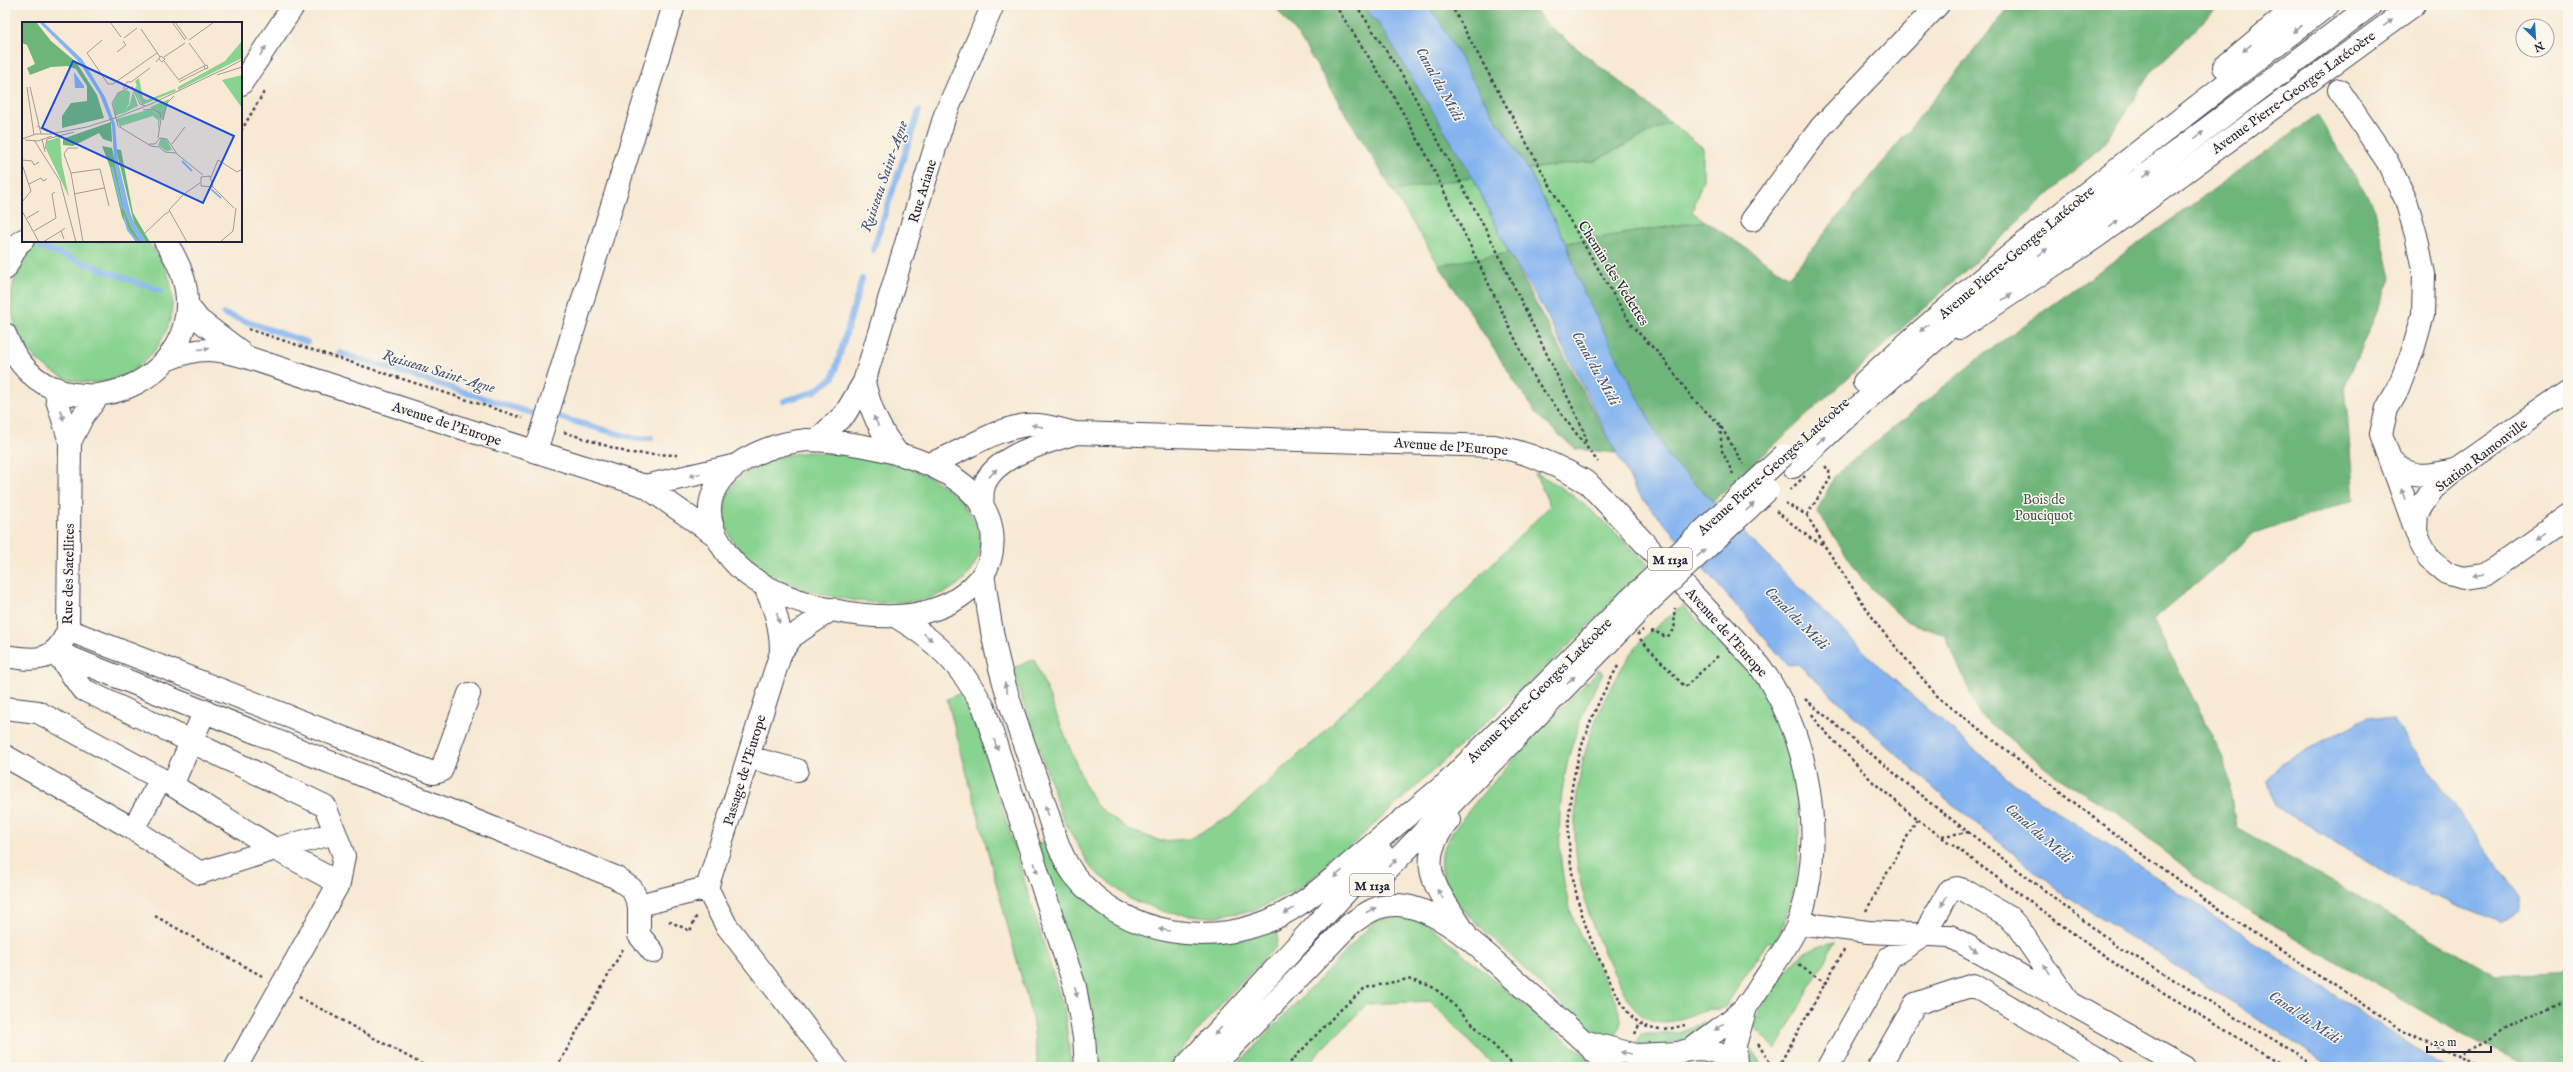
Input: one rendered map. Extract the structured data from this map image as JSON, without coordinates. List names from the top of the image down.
{
  "streets": {
    "street": [
      "Avenue Pierre-Georges Latécoère",
      "Rue Ariane",
      "Avenue de l'Europe",
      "Station Ramonville",
      "M 113a",
      "Rue des Satellites",
      "Passage de l'Europe"
    ],
    "path": ["Chemin des Vedettes"]
  },
  "crossings": [
    ["Rue Ariane", "Avenue de l'Europe"],
    ["Avenue de l'Europe", "Passage de l'Europe"]
  ],
  "water": ["Canal du Midi", "Ruisseau Saint-Agne"],
  "parks": ["Bois de Pouciquot"],
  "scale_bar": "20 m",
  "north": "bottom right"
}
